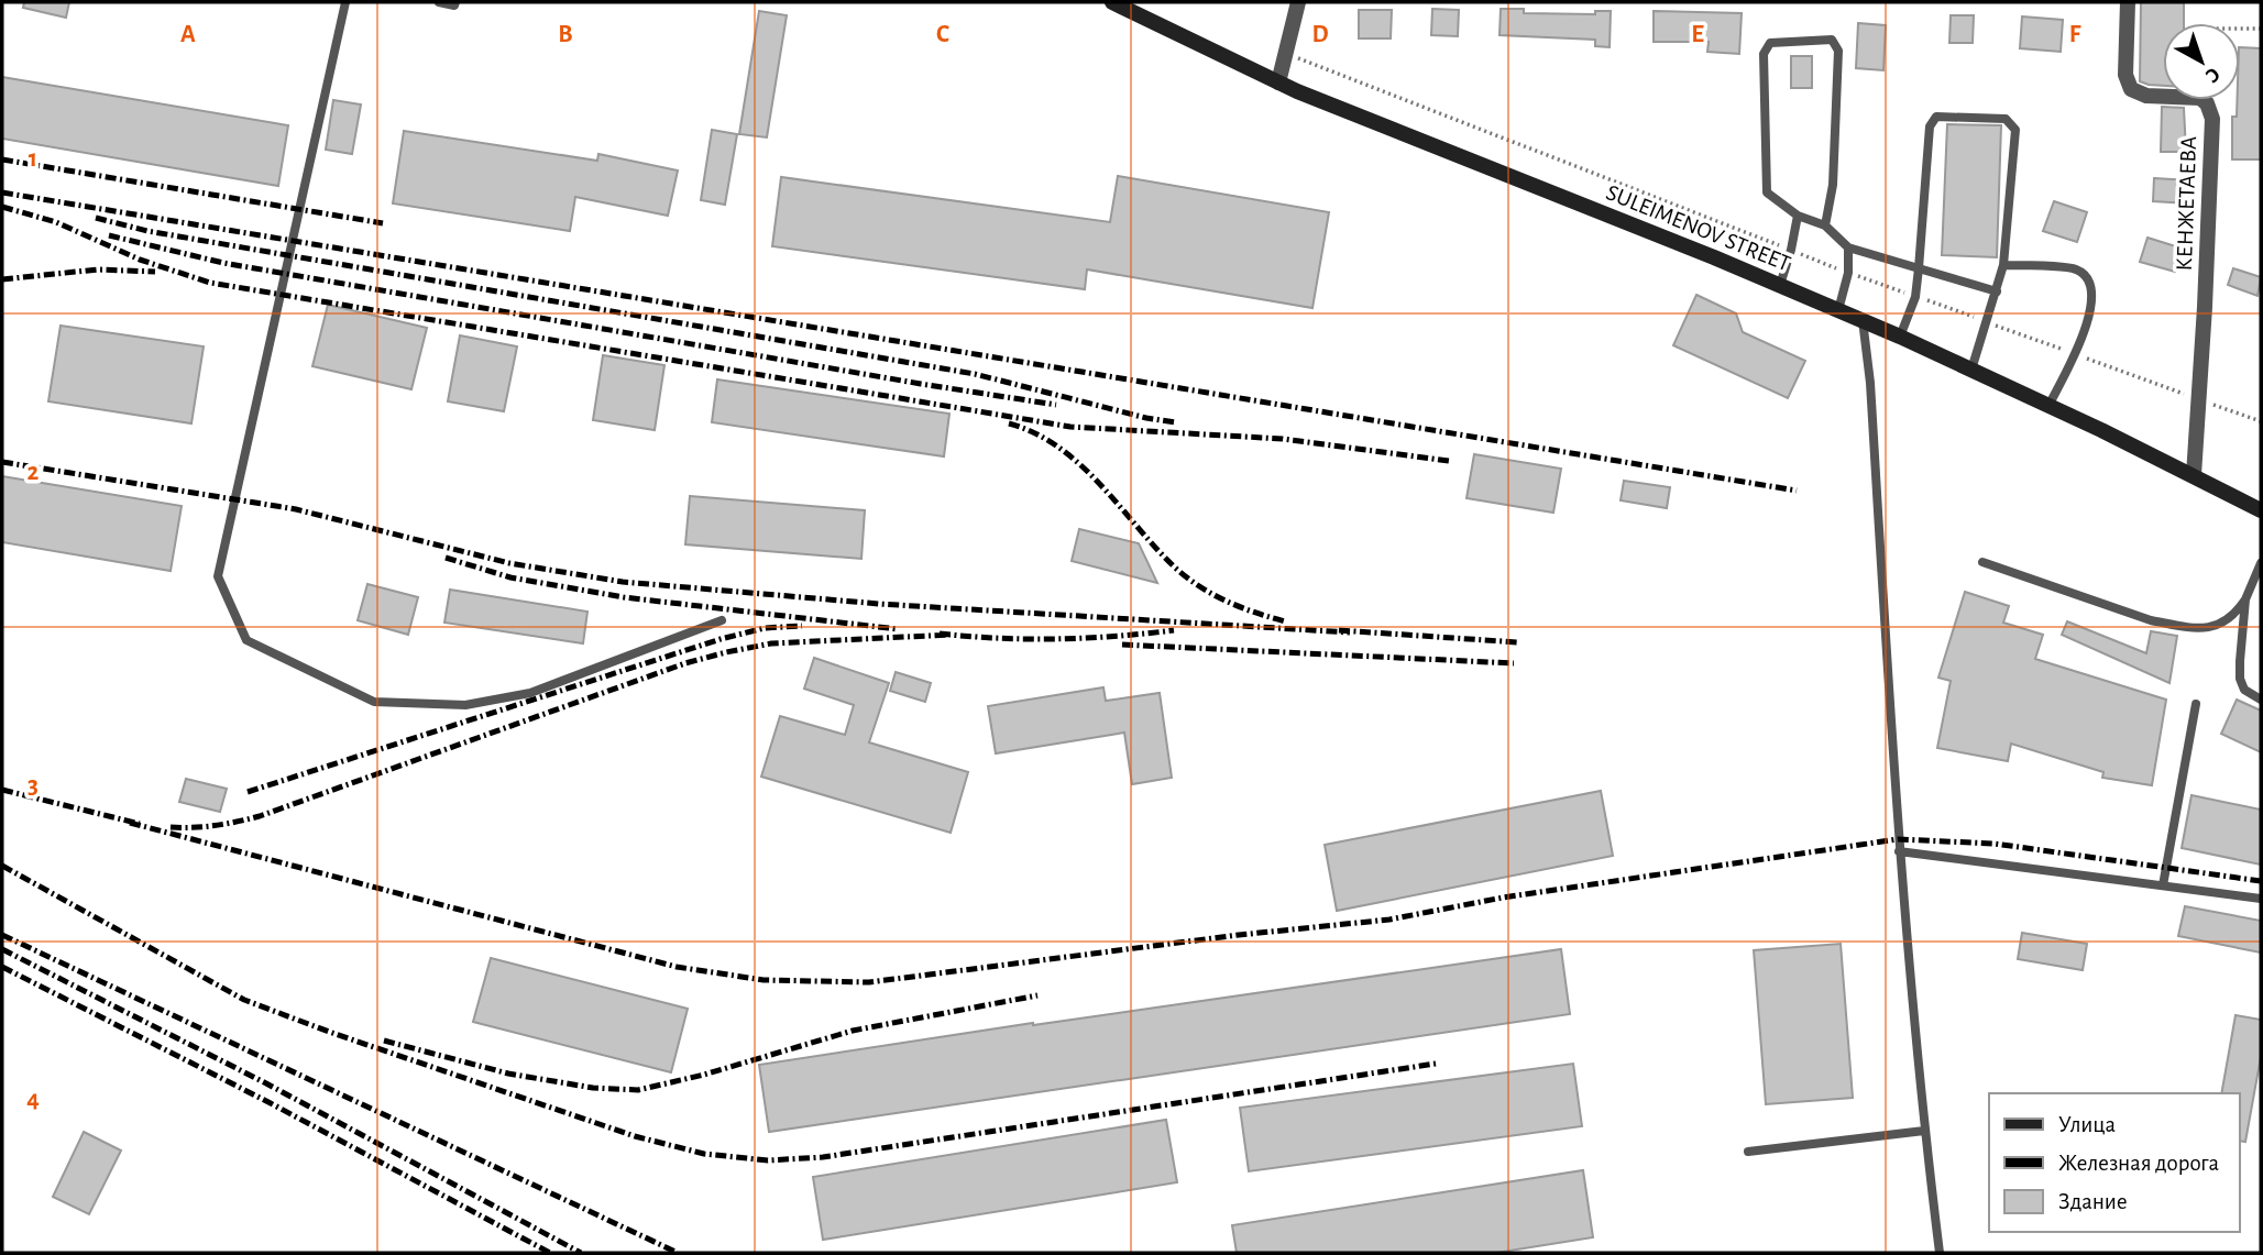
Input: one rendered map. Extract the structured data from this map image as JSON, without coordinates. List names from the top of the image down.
{
  "streets": {
    "street": ["КЕНЖЕТАЕВА", "SULEIMENOV STREET"]
  },
  "crossings": [
    ["КЕНЖЕТАЕВА", "SULEIMENOV STREET"]
  ],
  "legend": ["Улица", "Железная дорога", "Здание"],
  "north": "bottom right",
  "grid": {
    "columns": [
      "A",
      "B",
      "C",
      "D",
      "E",
      "F"
    ],
    "rows": [
      "1",
      "2",
      "3",
      "4"
    ]
  }
}
